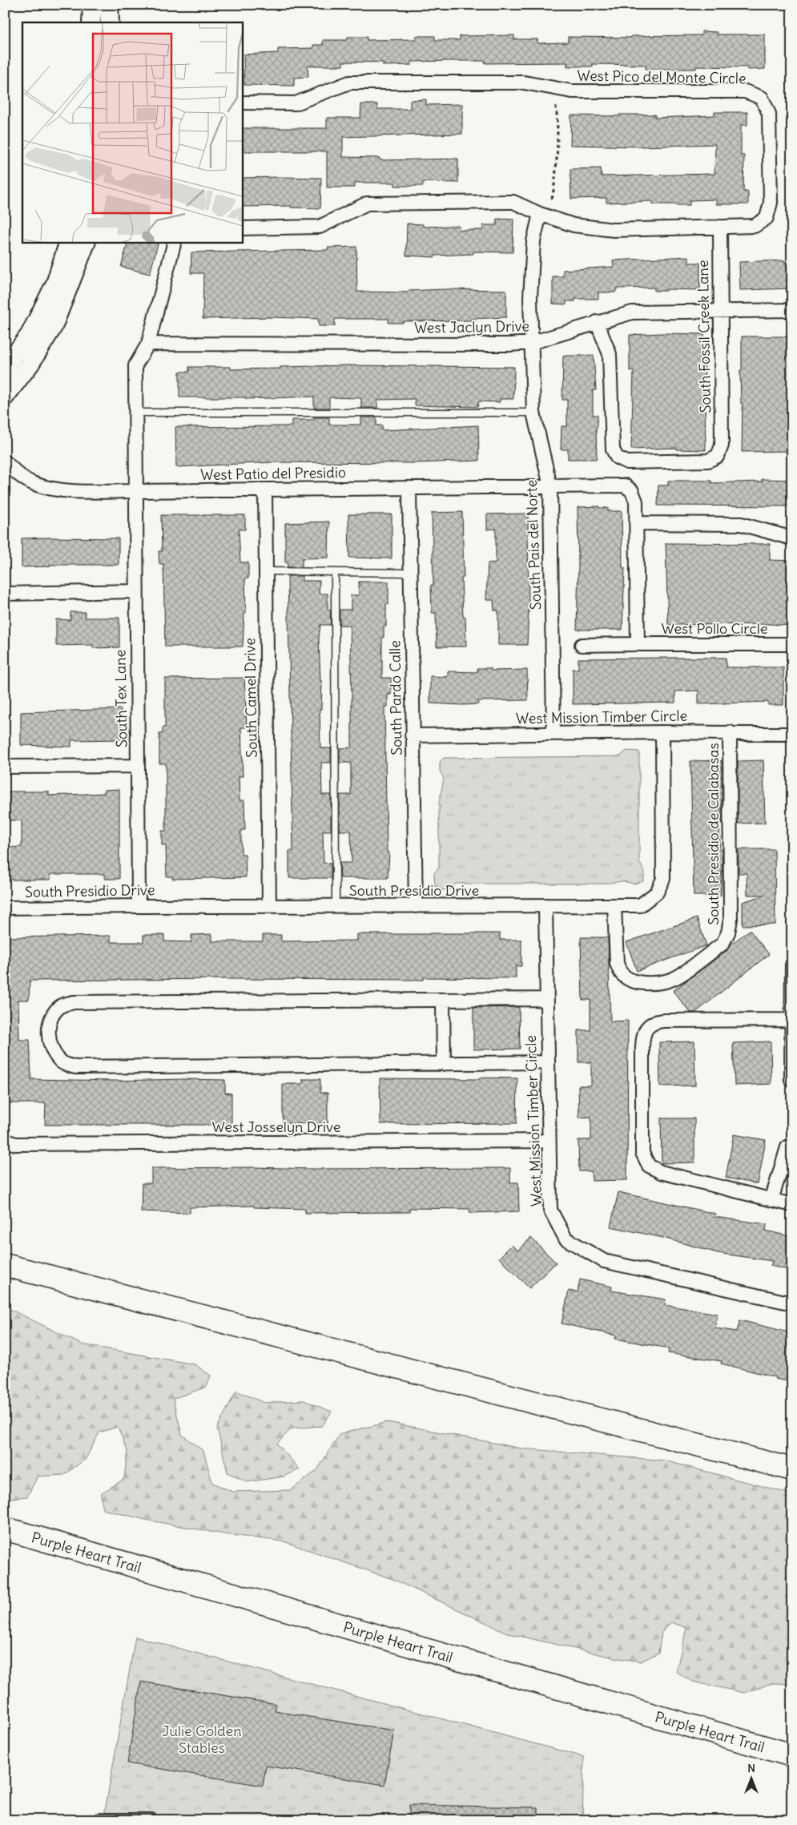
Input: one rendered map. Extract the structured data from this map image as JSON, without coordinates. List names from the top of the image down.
{
  "streets": {
    "highway": ["Purple Heart Trail"],
    "street": [
      "West Pico del Monte Circle",
      "West Jaclyn Drive",
      "South Fossil Creek Lane",
      "West Patio del Presidio",
      "South Pais del Norte",
      "West Pollo Circle",
      "South Camel Drive",
      "South Pardo Calle",
      "South Tex Lane",
      "West Mission Timber Circle",
      "South Presidio de Calabasas",
      "South Presidio Drive",
      "West Josselyn Drive"
    ]
  },
  "crossings": [
    ["West Pico del Monte Circle", "South Fossil Creek Lane"],
    ["West Pico del Monte Circle", "South Pais del Norte"],
    ["West Jaclyn Drive", "South Fossil Creek Lane"],
    ["West Jaclyn Drive", "South Pais del Norte"],
    ["West Patio del Presidio", "South Pais del Norte"],
    ["West Patio del Presidio", "South Camel Drive"],
    ["West Patio del Presidio", "South Pardo Calle"],
    ["West Patio del Presidio", "South Tex Lane"],
    ["South Pais del Norte", "West Mission Timber Circle"],
    ["South Camel Drive", "South Presidio Drive"],
    ["South Pardo Calle", "West Mission Timber Circle"],
    ["South Pardo Calle", "South Presidio Drive"],
    ["South Tex Lane", "South Presidio Drive"],
    ["West Mission Timber Circle", "South Presidio de Calabasas"],
    ["West Mission Timber Circle", "South Presidio Drive"],
    ["West Mission Timber Circle", "West Josselyn Drive"],
    ["South Presidio de Calabasas", "South Presidio Drive"]
  ],
  "parks": ["Julie Golden Stables"],
  "north": "top"
}
